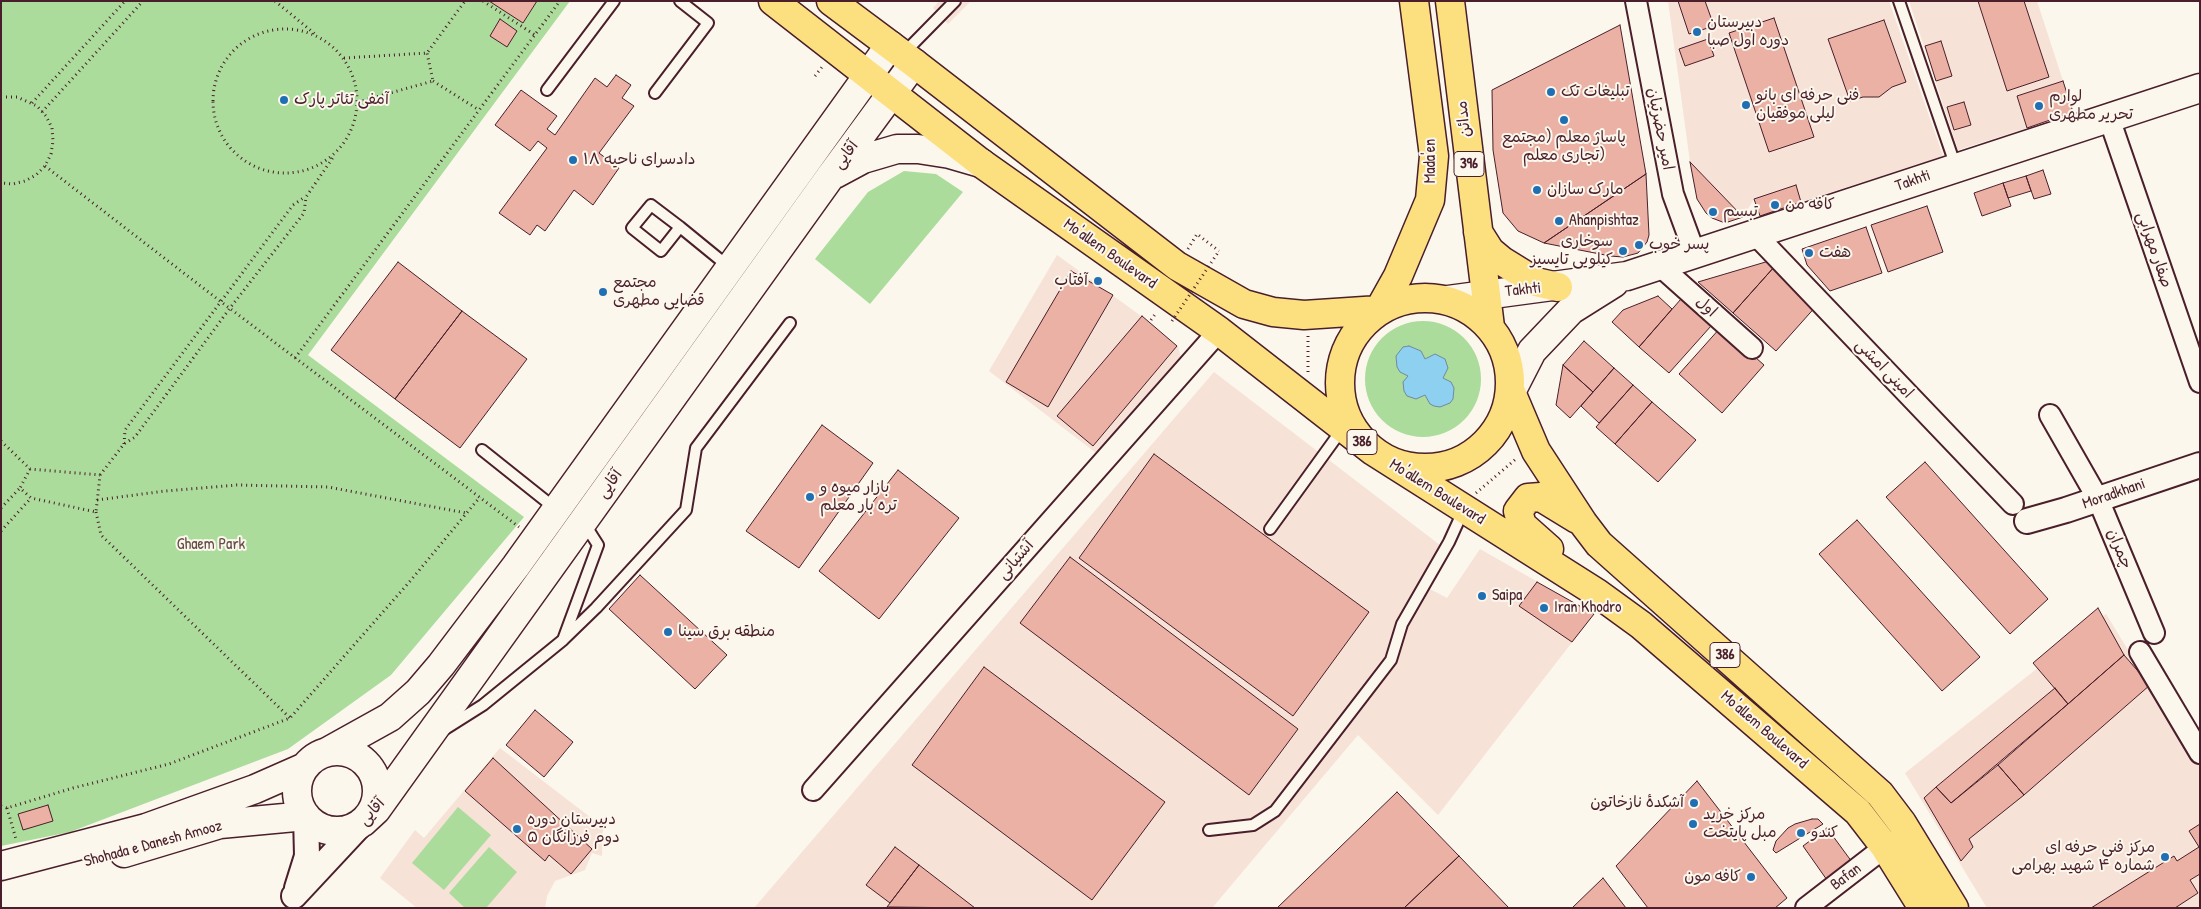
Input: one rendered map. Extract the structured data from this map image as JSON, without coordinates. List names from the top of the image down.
{
  "streets": {
    "main road": [
      "مدائن",
      "آقایی",
      "Mada'en",
      "396",
      "Takhti",
      "Mo'allem Boulevard",
      "386",
      "Shohada e Danesh Amooz"
    ],
    "street": [
      "امیر حضرتیان",
      "صفار مهرابی",
      "اول",
      "امینی امشی",
      "Moradkhani",
      "چمران",
      "آشتیانی",
      "Bafan"
    ]
  },
  "crossings": [
    ["مدائن", "Mada'en"],
    ["مدائن", "Takhti"],
    ["مدائن", "Mo'allem Boulevard"],
    ["امیر حضرتیان", "Takhti"],
    ["آقایی", "Mo'allem Boulevard"],
    ["آقایی", "Shohada e Danesh Amooz"],
    ["Mada'en", "Takhti"],
    ["Mada'en", "Mo'allem Boulevard"],
    ["Takhti", "صفار مهرابی"],
    ["Takhti", "Mo'allem Boulevard"],
    ["Takhti", "اول"],
    ["Takhti", "امینی امشی"],
    ["Mo'allem Boulevard", "آشتیانی"],
    ["Mo'allem Boulevard", "Bafan"],
    ["امینی امشی", "Moradkhani"],
    ["Moradkhani", "چمران"]
  ],
  "parks": ["Ghaem Park"],
  "places": [
    "دبیرستان دوره اول صبا",
    "تبلیغات تک",
    "آمفی تئاتر پارک",
    "فنی حرفه ای بانو لیلی موفقیان",
    "لوارم تحریر مطهری",
    "پاساژ معلم (مجتمع تجاری معلم)",
    "دادسرای ناحیه ۱۸",
    "مارک سازان",
    "کافه من",
    "تبسم",
    "Ahanpishtaz",
    "پسر خوب",
    "سوخاری کیلویی تایسیز",
    "هفت",
    "آفتاب",
    "مجتمع قضایی مطهری",
    "بازار میوه و تره بار معلم",
    "Saipa",
    "Iran Khodro",
    "منطقه برق سینا",
    "آشکدهٔ نازخاتون",
    "مرکز خرید مبل پایتخت",
    "دبیرستان دوره دوم فرزانگان ۵",
    "کندو",
    "مرکز فنی حرفه ای شماره ۴ شهید بهرامی",
    "کافه مون"
  ]
}
